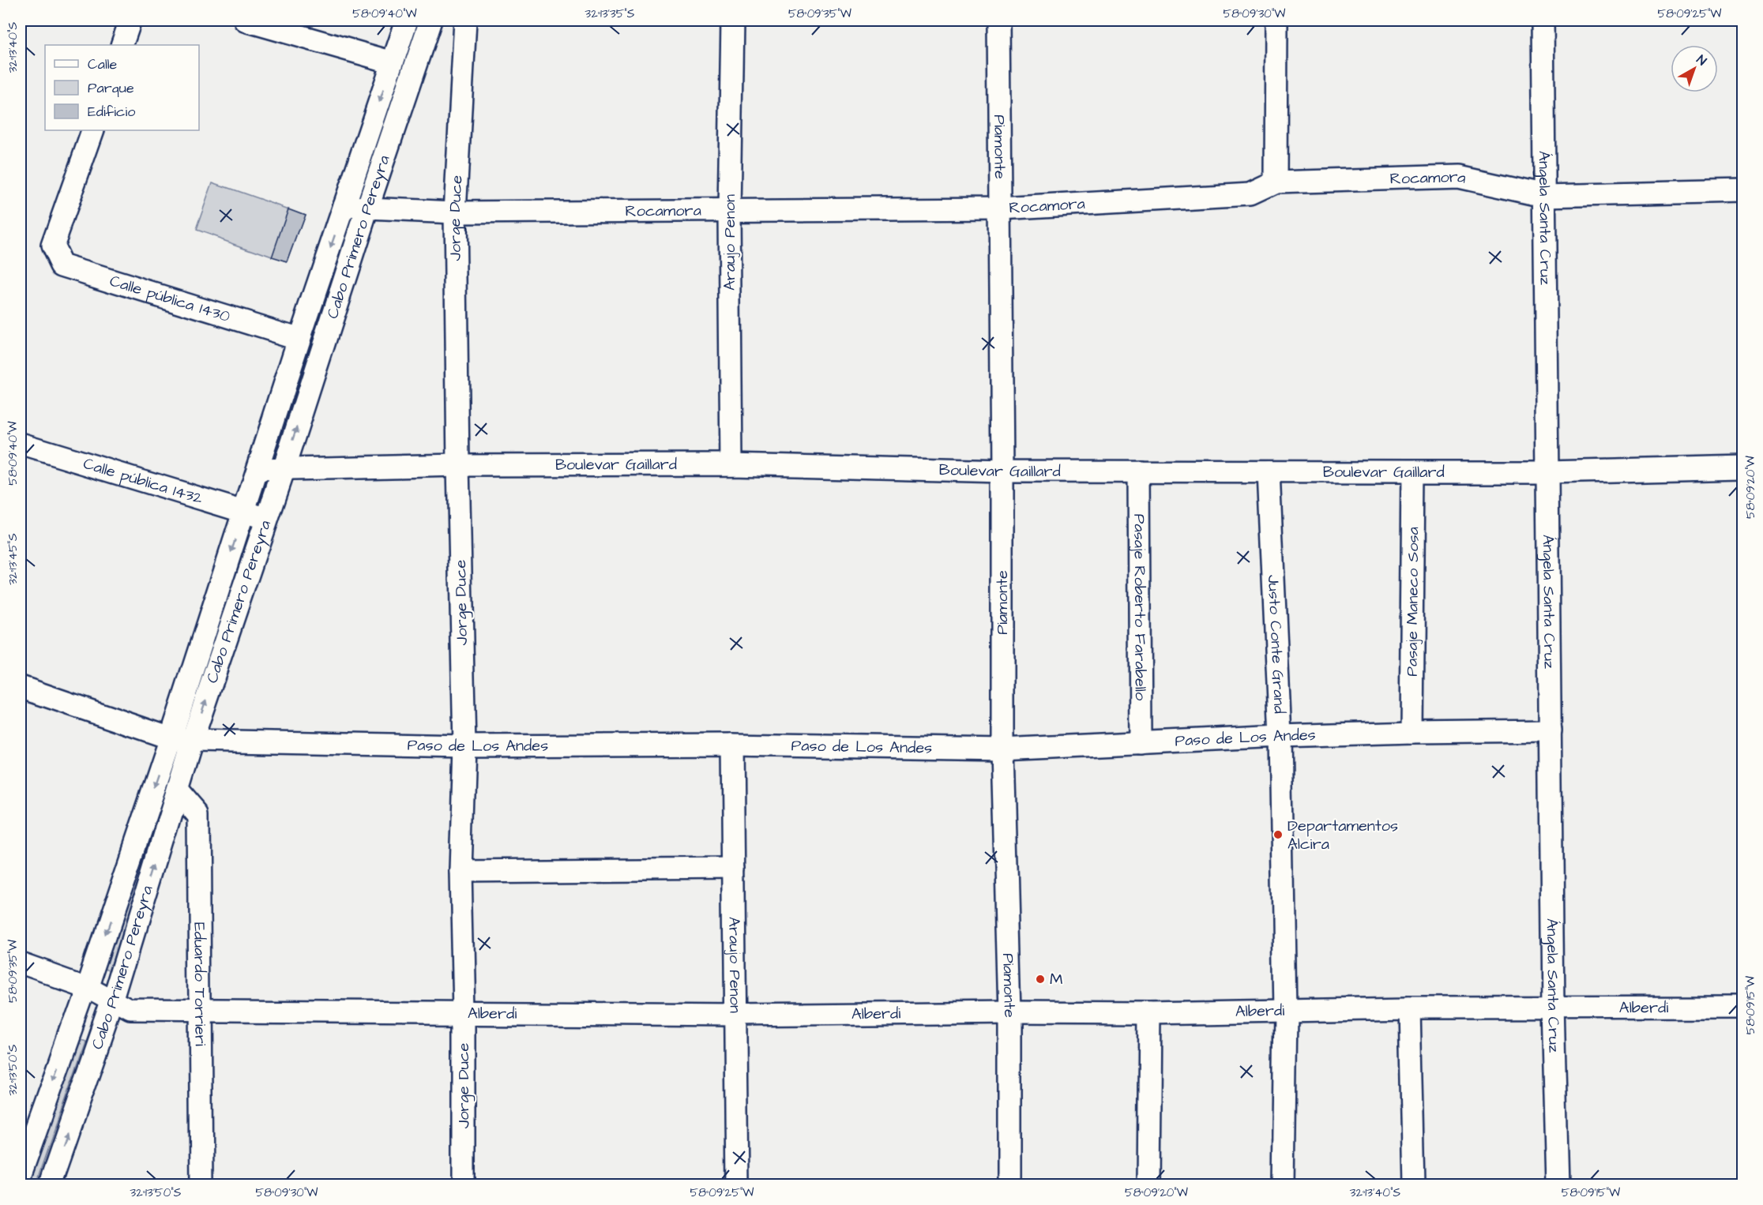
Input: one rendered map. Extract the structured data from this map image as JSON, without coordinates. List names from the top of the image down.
{
  "streets": {
    "street": [
      "Piamonte",
      "Rocamora",
      "Jorge Duce",
      "Ángela Santa Cruz",
      "Cabo Primero Pereyra",
      "Araujo Penon",
      "Calle pública 1430",
      "Boulevar Gaillard",
      "Calle pública 1432",
      "Pasaje Maneco Sosa",
      "Pasaje Roberto Farabello",
      "Justo Conte Grand",
      "Paso de Los Andes",
      "Eduardo Torrieri",
      "Alberdi"
    ]
  },
  "crossings": [
    ["Piamonte", "Rocamora"],
    ["Piamonte", "Boulevar Gaillard"],
    ["Piamonte", "Paso de Los Andes"],
    ["Piamonte", "Alberdi"],
    ["Rocamora", "Jorge Duce"],
    ["Rocamora", "Ángela Santa Cruz"],
    ["Rocamora", "Cabo Primero Pereyra"],
    ["Rocamora", "Araujo Penon"],
    ["Jorge Duce", "Boulevar Gaillard"],
    ["Jorge Duce", "Paso de Los Andes"],
    ["Jorge Duce", "Alberdi"],
    ["Ángela Santa Cruz", "Boulevar Gaillard"],
    ["Ángela Santa Cruz", "Paso de Los Andes"],
    ["Ángela Santa Cruz", "Alberdi"],
    ["Cabo Primero Pereyra", "Calle pública 1430"],
    ["Cabo Primero Pereyra", "Boulevar Gaillard"],
    ["Cabo Primero Pereyra", "Calle pública 1432"],
    ["Cabo Primero Pereyra", "Paso de Los Andes"],
    ["Cabo Primero Pereyra", "Eduardo Torrieri"],
    ["Cabo Primero Pereyra", "Alberdi"],
    ["Araujo Penon", "Boulevar Gaillard"],
    ["Araujo Penon", "Paso de Los Andes"],
    ["Araujo Penon", "Alberdi"],
    ["Boulevar Gaillard", "Pasaje Maneco Sosa"],
    ["Boulevar Gaillard", "Pasaje Roberto Farabello"],
    ["Boulevar Gaillard", "Justo Conte Grand"],
    ["Pasaje Maneco Sosa", "Paso de Los Andes"],
    ["Pasaje Roberto Farabello", "Paso de Los Andes"],
    ["Justo Conte Grand", "Paso de Los Andes"],
    ["Justo Conte Grand", "Alberdi"],
    ["Eduardo Torrieri", "Alberdi"]
  ],
  "places": ["Departamentos Alcira", "M"],
  "legend": ["Calle", "Parque", "Edificio"],
  "north": "top right",
  "coordinates": [
    "58°09'40\"W",
    "32°13'35\"S",
    "58°09'35\"W",
    "58°09'30\"W",
    "58°09'25\"W",
    "32°13'40\"S",
    "58°09'20\"W",
    "32°13'45\"S",
    "58°09'15\"W",
    "32°13'50\"S"
  ]
}
